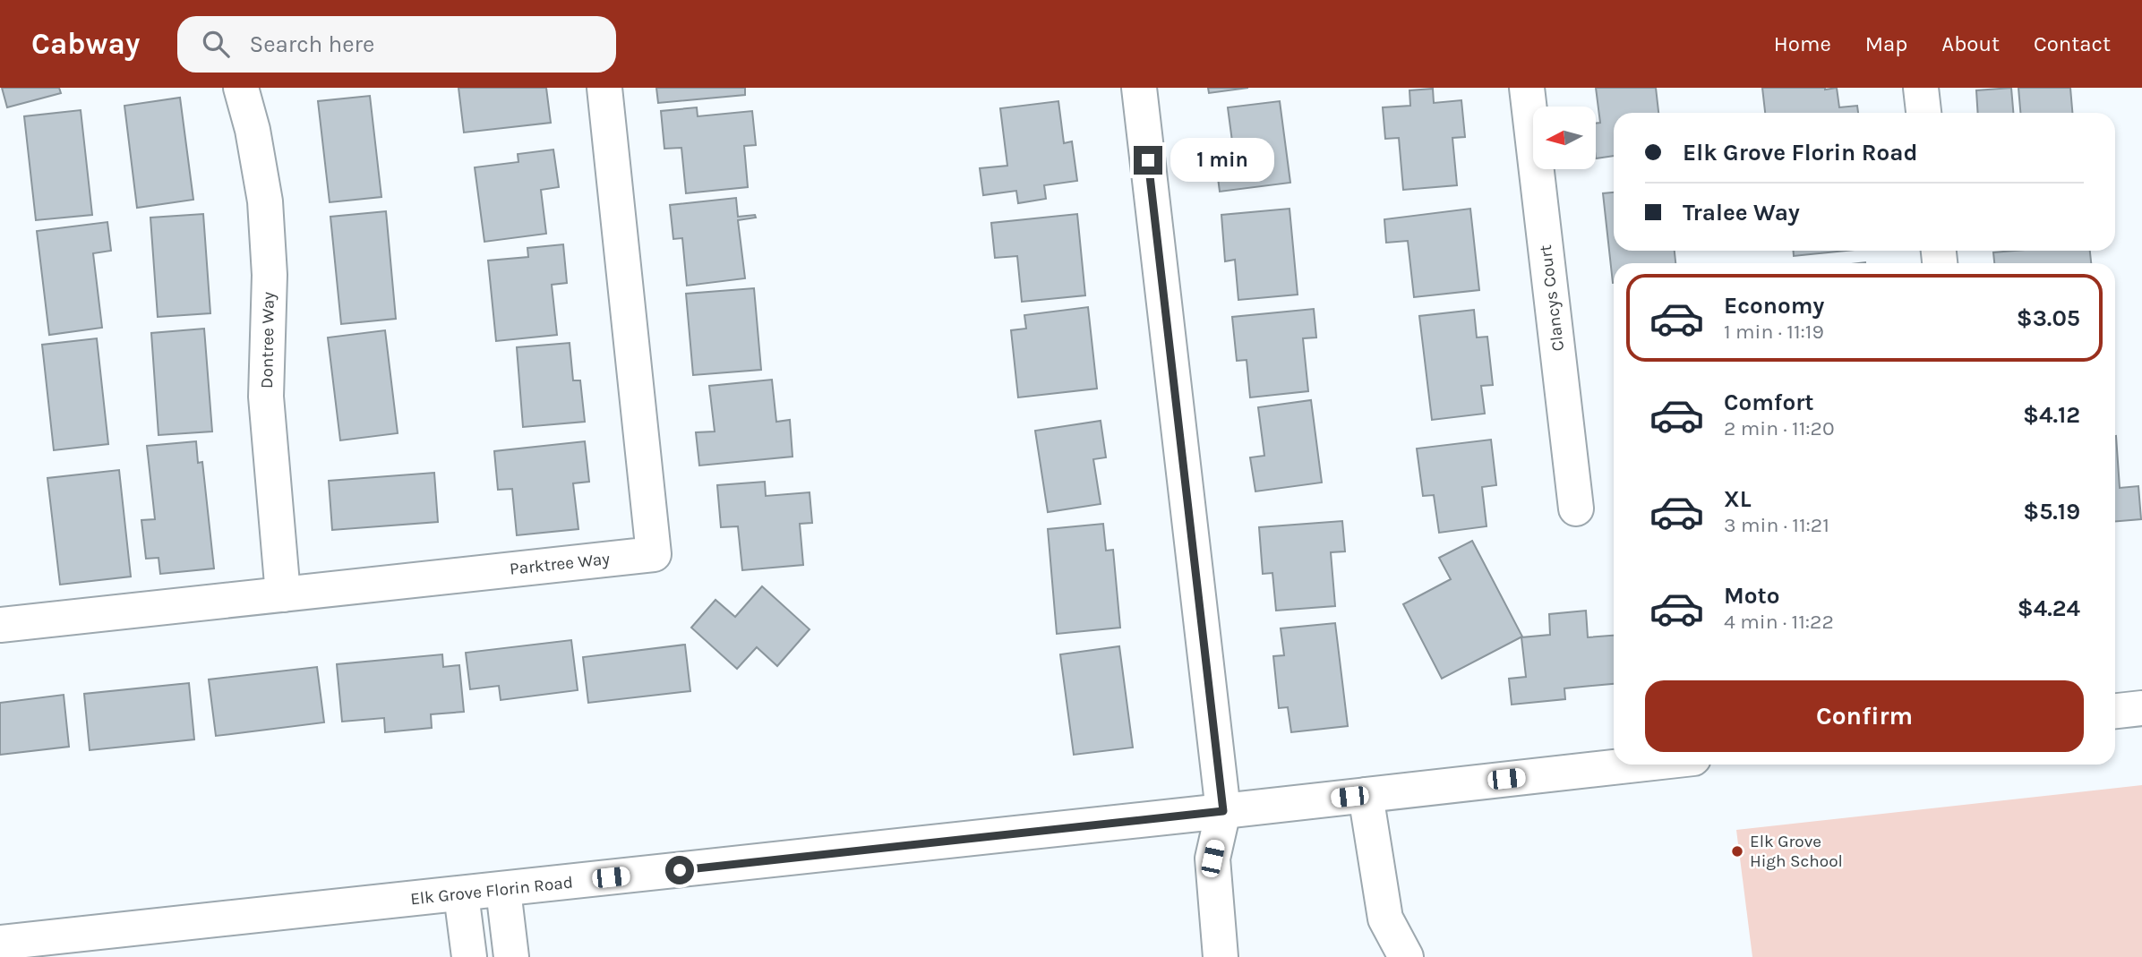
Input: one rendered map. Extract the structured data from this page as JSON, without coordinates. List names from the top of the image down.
{
  "streets": {
    "street": [
      "Clancys Court",
      "Dontree Way",
      "Parktree Way",
      "Elk Grove Florin Road"
    ]
  },
  "crossings": [
    ["Dontree Way", "Parktree Way"]
  ],
  "places": ["Elk Grove High School"],
  "north": "left",
  "page": {
    "header": "Cabway",
    "search": "Search here",
    "nav": [
      "Home",
      "Map",
      "About",
      "Contact"
    ],
    "banner": ["Elk Grove Florin Road", "Tralee Way"],
    "bubble": "1 min",
    "list": [
      {
        "name": "Economy",
        "note": "1 min · 11:19",
        "value": "$3.05"
      },
      {
        "name": "Comfort",
        "note": "2 min · 11:20",
        "value": "$4.12"
      },
      {
        "name": "XL",
        "note": "3 min · 11:21",
        "value": "$5.19"
      },
      {
        "name": "Moto",
        "note": "4 min · 11:22",
        "value": "$4.24"
      }
    ],
    "buttons": "Confirm"
  }
}
